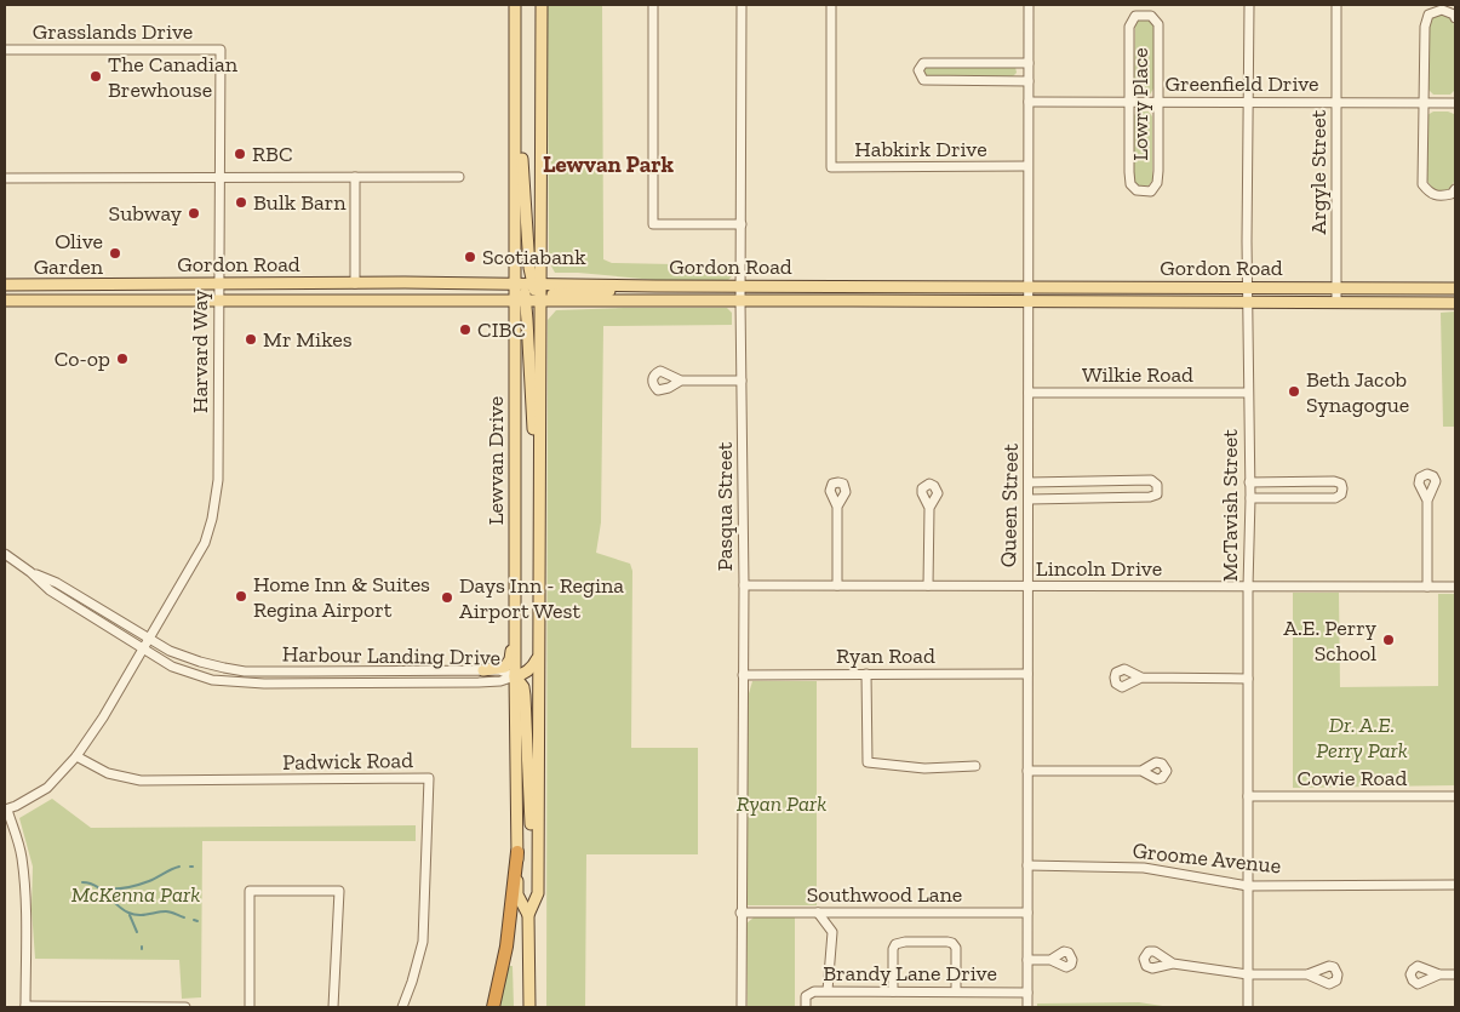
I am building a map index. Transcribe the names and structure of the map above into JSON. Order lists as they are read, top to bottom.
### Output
{
  "streets": {
    "main road": ["Gordon Road", "Lewvan Drive"],
    "street": [
      "Grasslands Drive",
      "Greenfield Drive",
      "Lowry Place",
      "Habkirk Drive",
      "Argyle Street",
      "Harvard Way",
      "Wilkie Road",
      "Queen Street",
      "McTavish Street",
      "Pasqua Street",
      "Lincoln Drive",
      "Harbour Landing Drive",
      "Ryan Road",
      "Padwick Road",
      "Cowie Road",
      "Groome Avenue",
      "Southwood Lane",
      "Brandy Lane Drive"
    ]
  },
  "crossings": [
    ["Grasslands Drive", "Harvard Way"],
    ["Greenfield Drive", "Lowry Place"],
    ["Greenfield Drive", "Argyle Street"],
    ["Greenfield Drive", "Queen Street"],
    ["Greenfield Drive", "McTavish Street"],
    ["Habkirk Drive", "Queen Street"],
    ["Argyle Street", "Gordon Road"],
    ["Gordon Road", "Harvard Way"],
    ["Gordon Road", "Lewvan Drive"],
    ["Gordon Road", "Queen Street"],
    ["Gordon Road", "McTavish Street"],
    ["Gordon Road", "Pasqua Street"],
    ["Harvard Way", "Harbour Landing Drive"],
    ["Harvard Way", "Padwick Road"],
    ["Wilkie Road", "Queen Street"],
    ["Wilkie Road", "McTavish Street"],
    ["Lewvan Drive", "Harbour Landing Drive"],
    ["Queen Street", "Lincoln Drive"],
    ["Queen Street", "Ryan Road"],
    ["Queen Street", "Groome Avenue"],
    ["Queen Street", "Southwood Lane"],
    ["Queen Street", "Brandy Lane Drive"],
    ["McTavish Street", "Lincoln Drive"],
    ["McTavish Street", "Cowie Road"],
    ["McTavish Street", "Groome Avenue"],
    ["Pasqua Street", "Lincoln Drive"],
    ["Pasqua Street", "Ryan Road"],
    ["Pasqua Street", "Southwood Lane"]
  ],
  "districts": ["Lewvan Park"],
  "parks": ["Dr. A.E. Perry Park", "Ryan Park", "McKenna Park"],
  "places": [
    "The Canadian Brewhouse",
    "RBC",
    "Bulk Barn",
    "Subway",
    "Olive Garden",
    "Scotiabank",
    "CIBC",
    "Mr Mikes",
    "Co-op",
    "Beth Jacob Synagogue",
    "Home Inn & Suites Regina Airport",
    "Days Inn - Regina Airport West",
    "A.E. Perry School"
  ]
}
